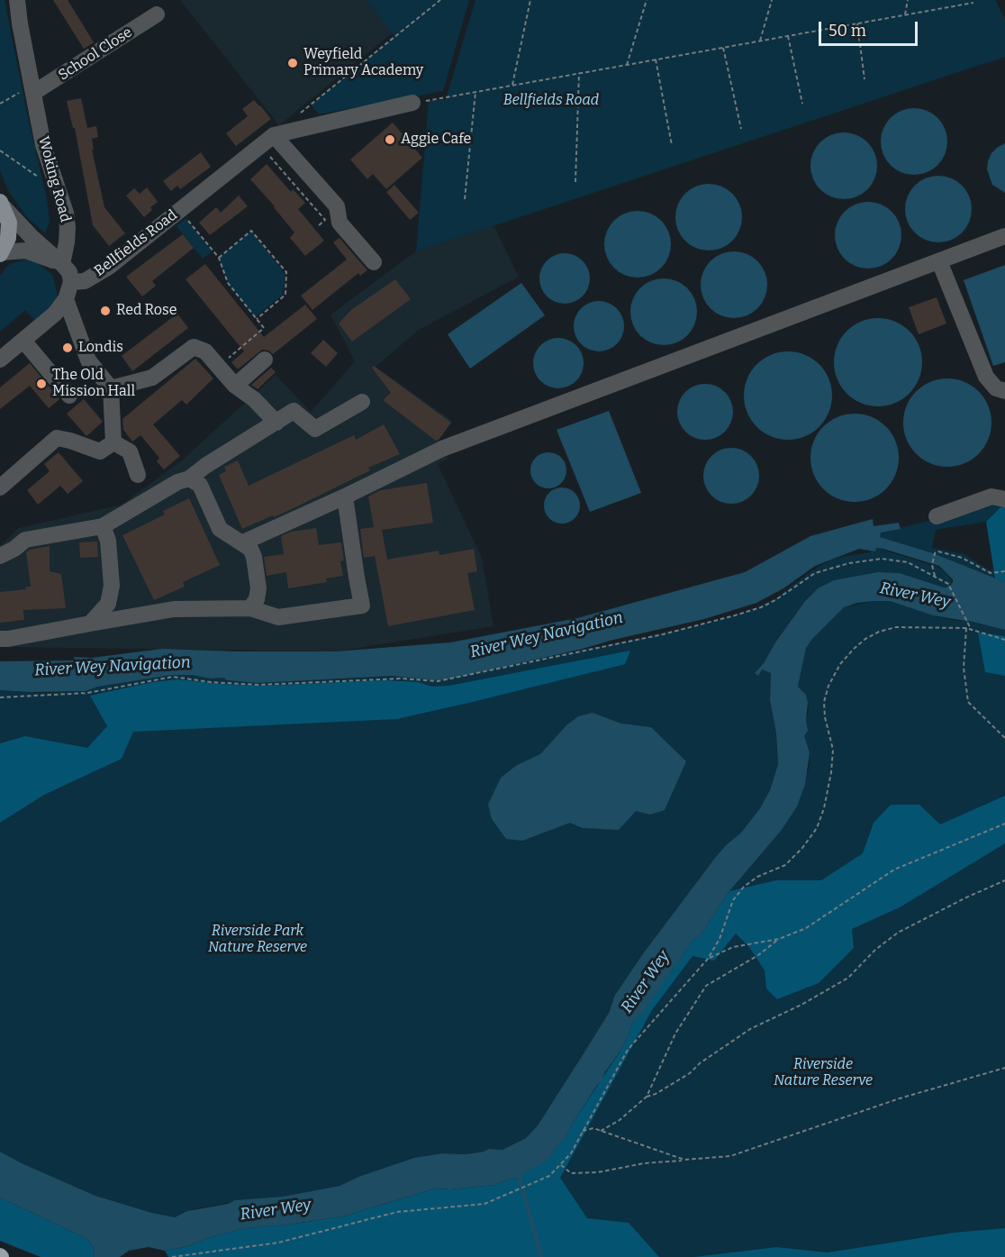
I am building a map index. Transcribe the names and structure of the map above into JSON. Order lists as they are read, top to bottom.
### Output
{
  "streets": {
    "street": ["School Close", "Woking Road", "Bellfields Road"]
  },
  "crossings": [
    ["School Close", "Woking Road"]
  ],
  "water": ["River Wey", "River Wey Navigation"],
  "parks": ["Bellfields Road", "Riverside Park Nature Reserve", "Riverside Nature Reserve"],
  "places": [
    "Weyfield Primary Academy",
    "Aggie Cafe",
    "Red Rose",
    "Londis",
    "The Old Mission Hall"
  ],
  "scale_bar": "50 m"
}
